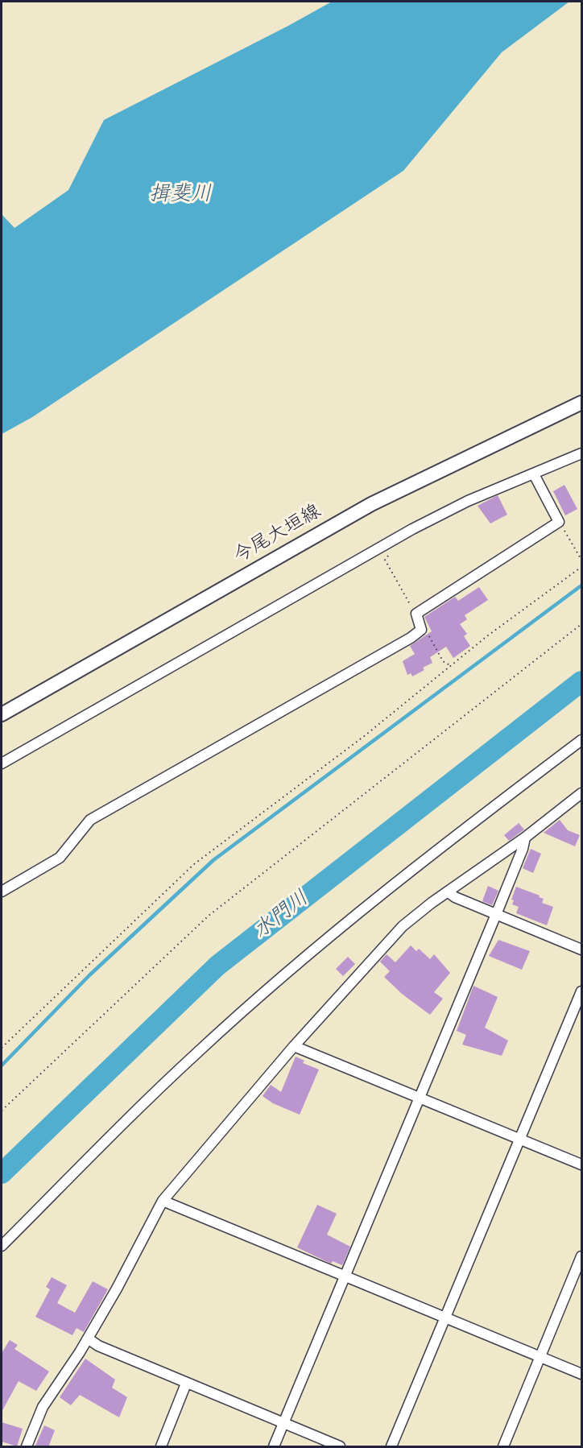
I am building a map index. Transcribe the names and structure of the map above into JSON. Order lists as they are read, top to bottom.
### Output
{
  "streets": {
    "main road": ["今尾大垣線"]
  },
  "water": ["揖斐川", "水門川"]
}
